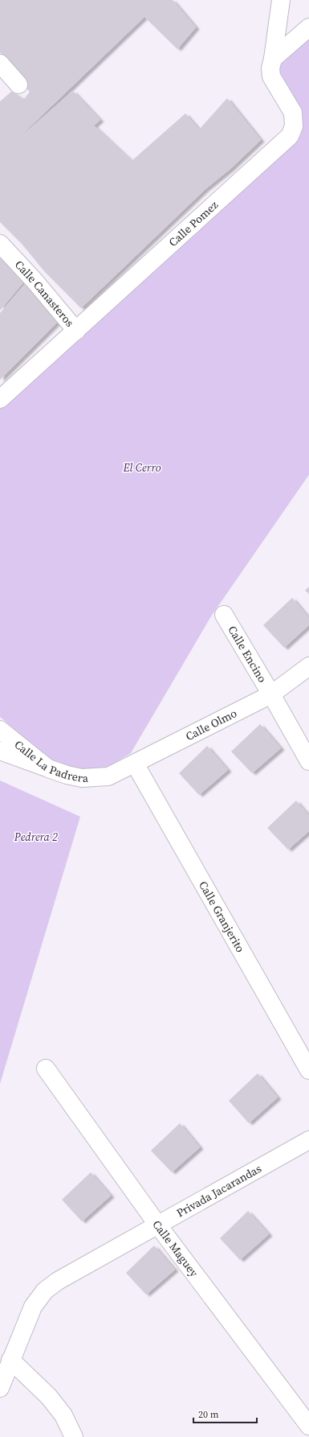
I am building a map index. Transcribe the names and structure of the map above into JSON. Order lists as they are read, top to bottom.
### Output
{
  "streets": {
    "street": [
      "Calle Pomez",
      "Calle Canasteros",
      "Calle Encino",
      "Calle Olmo",
      "Calle La Padrera",
      "Calle Granjerito",
      "Privada Jacarandas",
      "Calle Maguey"
    ]
  },
  "crossings": [
    ["Calle Pomez", "Calle Canasteros"],
    ["Calle Encino", "Calle Olmo"],
    ["Calle Olmo", "Calle La Padrera"],
    ["Calle Olmo", "Calle Granjerito"],
    ["Privada Jacarandas", "Calle Maguey"]
  ],
  "parks": ["El Cerro", "Pedrera 2"],
  "scale_bar": "20 m"
}
